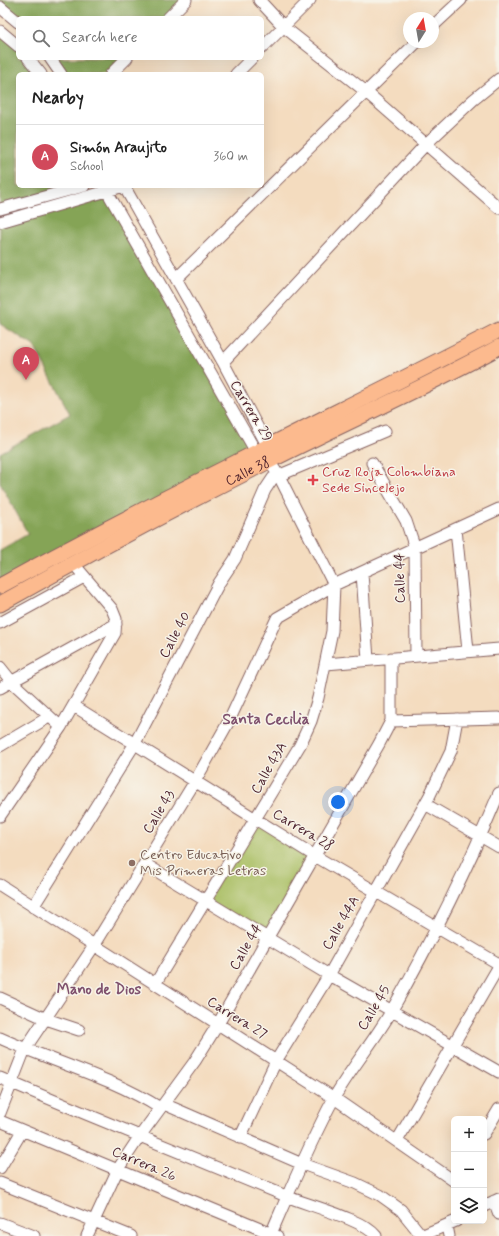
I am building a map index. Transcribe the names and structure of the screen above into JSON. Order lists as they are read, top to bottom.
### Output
{
  "streets": {
    "highway": ["Calle 38"],
    "street": [
      "Carrera 29",
      "Calle 44",
      "Calle 40",
      "Calle 43A",
      "Calle 43",
      "Carrera 28",
      "Calle 44A",
      "Calle 45",
      "Carrera 27",
      "Carrera 26"
    ]
  },
  "crossings": [
    ["Carrera 29", "Calle 38"],
    ["Carrera 29", "Calle 43A"],
    ["Calle 38", "Calle 43A"],
    ["Calle 44", "Calle 43"],
    ["Calle 44", "Carrera 28"],
    ["Calle 44", "Carrera 27"],
    ["Calle 44", "Carrera 26"],
    ["Calle 40", "Calle 43A"],
    ["Calle 40", "Carrera 28"],
    ["Calle 40", "Carrera 27"],
    ["Calle 43A", "Calle 43"],
    ["Calle 43A", "Carrera 28"],
    ["Calle 43A", "Carrera 27"],
    ["Calle 43", "Carrera 28"],
    ["Calle 43", "Carrera 27"],
    ["Carrera 28", "Calle 44A"],
    ["Carrera 28", "Calle 45"],
    ["Calle 44A", "Carrera 27"],
    ["Calle 45", "Carrera 27"],
    ["Calle 45", "Carrera 26"]
  ],
  "districts": ["Santa Cecilia", "Mano de Dios"],
  "places": {
    "health": ["Cruz Roja Colombiana Sede Sincelejo"],
    "other": ["Centro Educativo Mis Primeras Letras"]
  },
  "north": "top",
  "page": {
    "search": "Search here",
    "heading": "Nearby",
    "list": [
      {
        "mark": "A",
        "name": "Simón Araujito",
        "note": "School",
        "value": "360 m"
      }
    ],
    "pins": "A",
    "map_buttons": ["+", "−"]
  }
}
